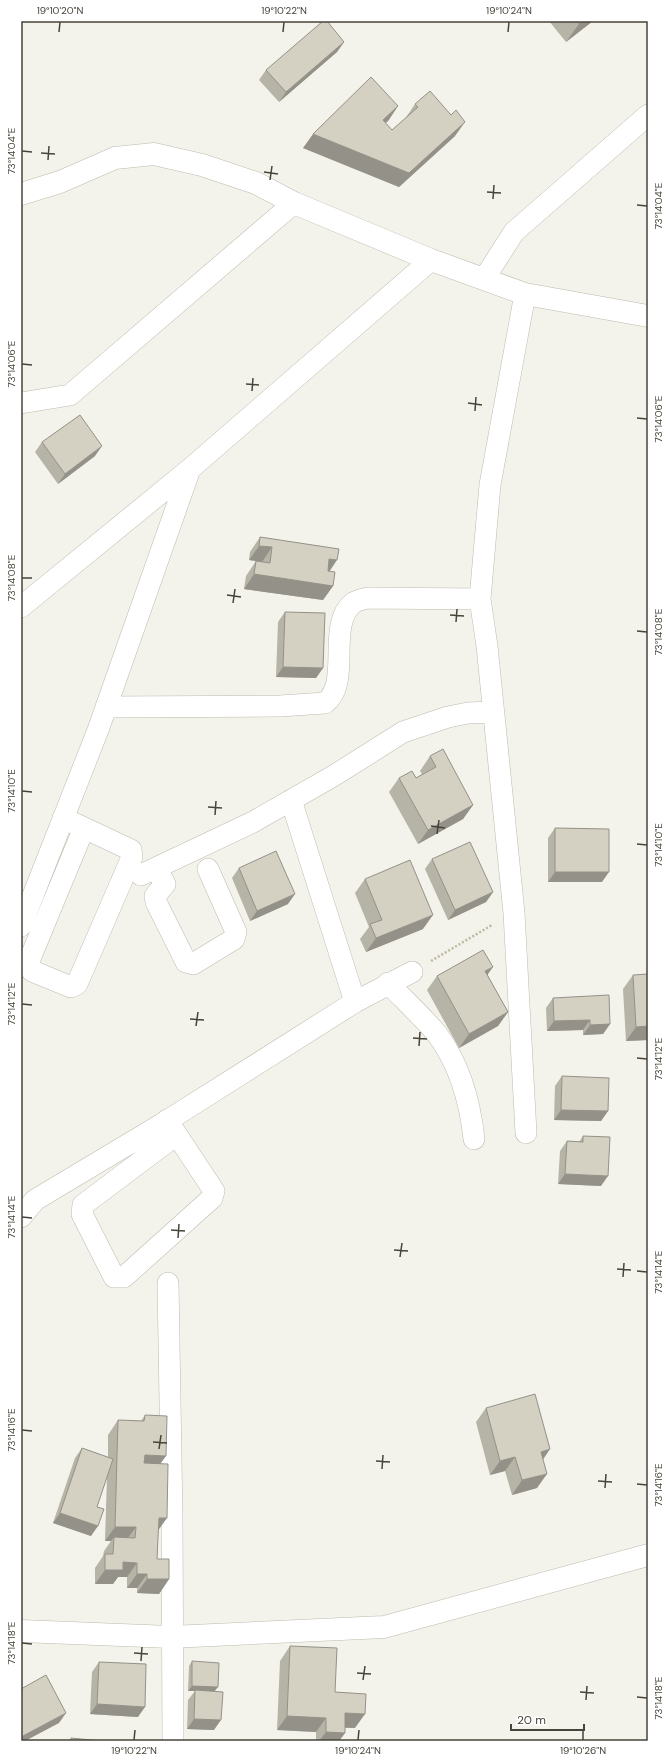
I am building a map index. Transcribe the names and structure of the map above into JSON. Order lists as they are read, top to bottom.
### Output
{
  "scale_bar": "20 m",
  "coordinates": [
    "19°10'20\"N",
    "19°10'22\"N",
    "19°10'24\"N",
    "73°14'04\"E",
    "73°14'06\"E",
    "73°14'08\"E",
    "73°14'10\"E",
    "73°14'12\"E",
    "73°14'14\"E",
    "73°14'16\"E",
    "73°14'18\"E",
    "19°10'26\"N"
  ]
}
